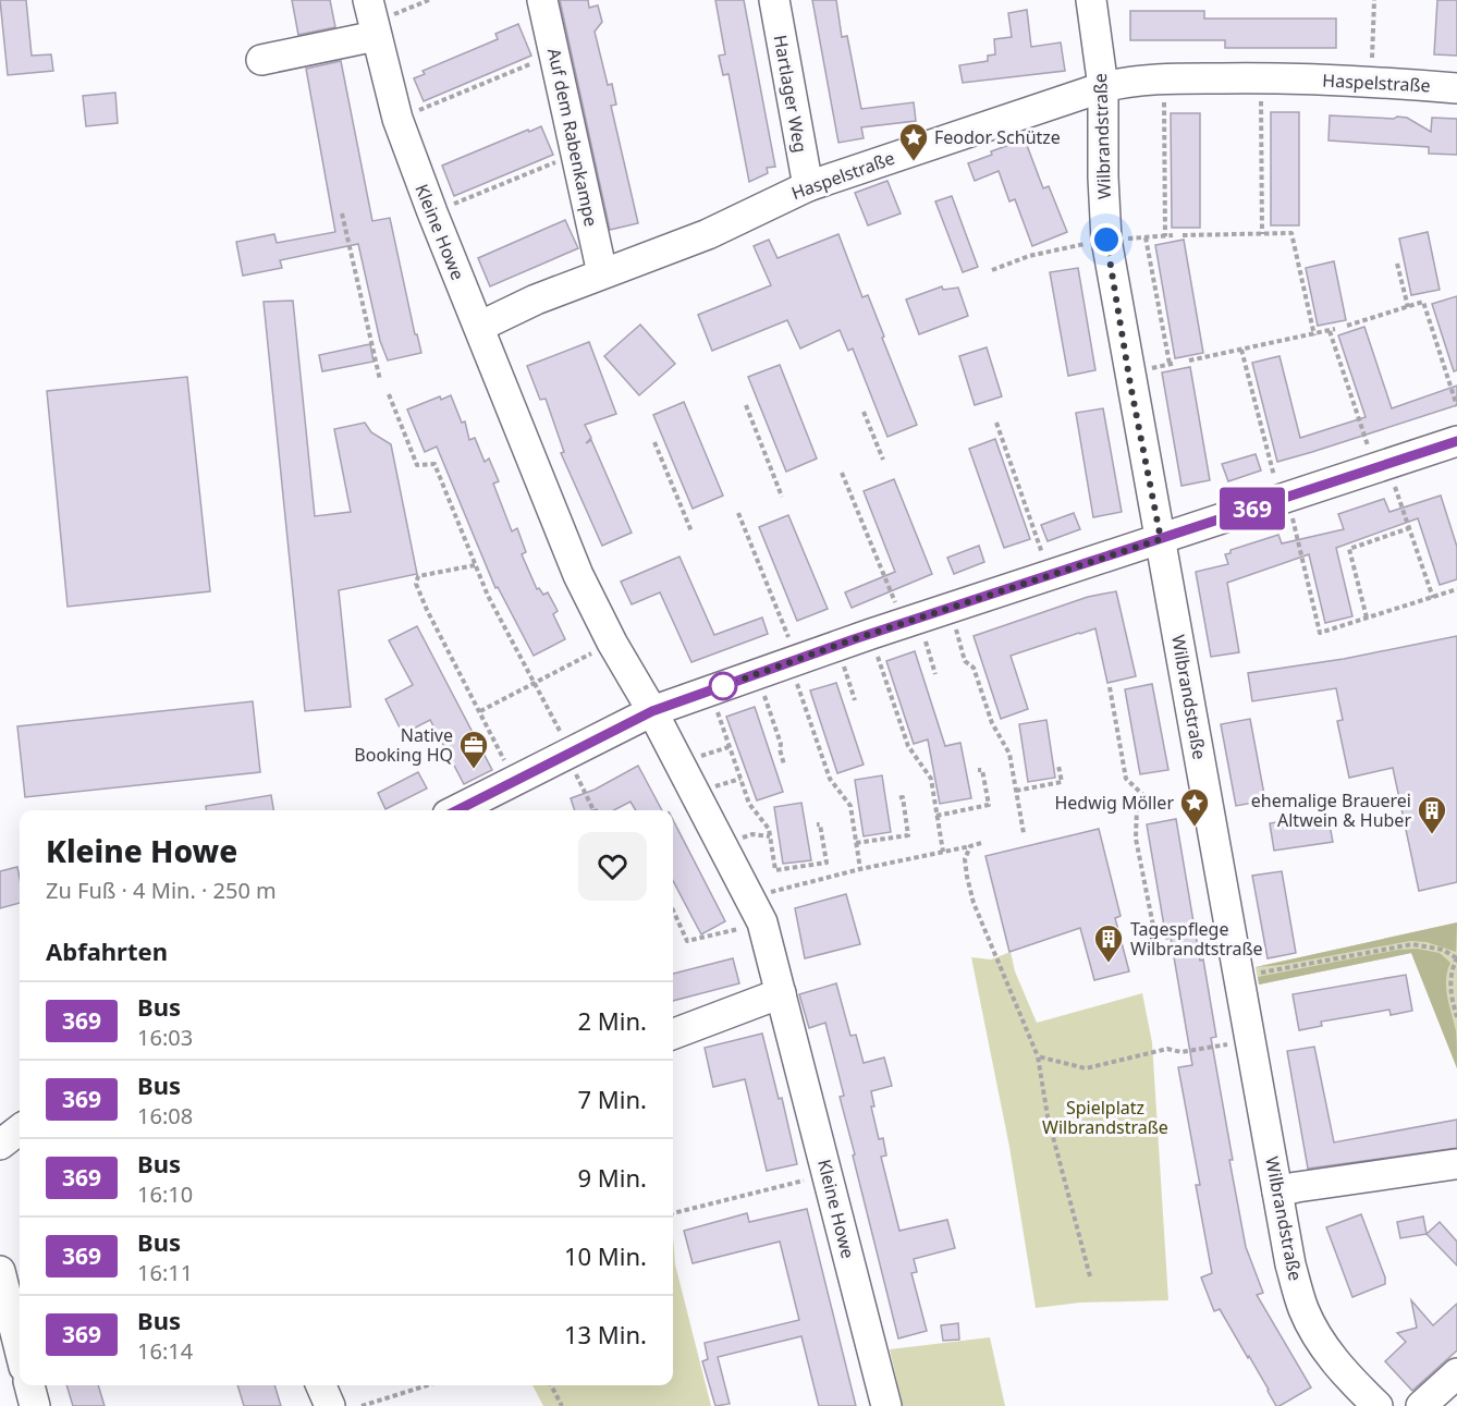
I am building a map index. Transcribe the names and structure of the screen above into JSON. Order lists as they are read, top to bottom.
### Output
{
  "streets": {
    "street": [
      "Haspelstraße",
      "Hartlager Weg",
      "Wilbrandstraße",
      "Auf dem Rabenkampe",
      "Kleine Howe"
    ]
  },
  "crossings": [
    ["Haspelstraße", "Hartlager Weg"],
    ["Haspelstraße", "Wilbrandstraße"],
    ["Haspelstraße", "Auf dem Rabenkampe"],
    ["Haspelstraße", "Kleine Howe"]
  ],
  "parks": ["Spielplatz Wilbrandstraße"],
  "places": {
    "place": ["Feodor Schütze", "Hedwig Möller"],
    "office": ["Native Booking HQ"],
    "building": ["ehemalige Brauerei Altwein & Huber", "Tagespflege Wilbrandtstraße"]
  },
  "lines": ["bus line 369"],
  "page": {
    "on_map": "369",
    "heading": [
      ["Kleine Howe", "Zu Fuß · 4 Min. · 250 m"],
      "Abfahrten"
    ],
    "list": [
      {
        "mark": "369",
        "name": "Bus",
        "note": "16:03",
        "value": "2 Min."
      },
      {
        "mark": "369",
        "name": "Bus",
        "note": "16:08",
        "value": "7 Min."
      },
      {
        "mark": "369",
        "name": "Bus",
        "note": "16:10",
        "value": "9 Min."
      },
      {
        "mark": "369",
        "name": "Bus",
        "note": "16:11",
        "value": "10 Min."
      },
      {
        "mark": "369",
        "name": "Bus",
        "note": "16:14",
        "value": "13 Min."
      }
    ]
  }
}
